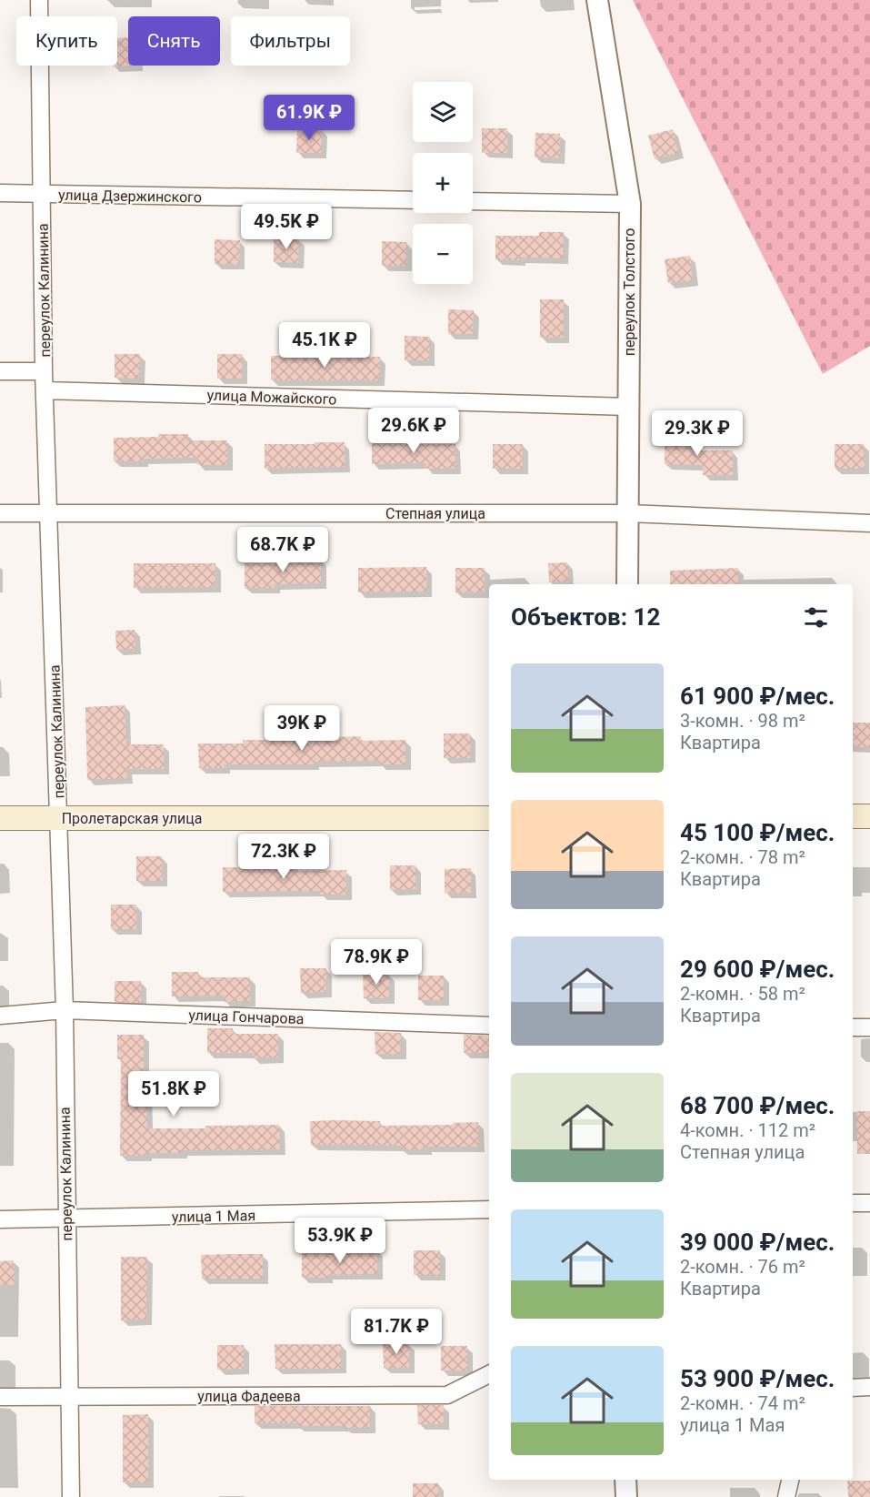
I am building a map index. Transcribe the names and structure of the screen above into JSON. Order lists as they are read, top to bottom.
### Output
{
  "streets": {
    "main road": ["Пролетарская улица"],
    "street": [
      "улица Дзержинского",
      "переулок Калинина",
      "переулок Толстого",
      "улица Можайского",
      "Степная улица",
      "улица Гончарова",
      "улица 1 Мая",
      "улица Фадеева"
    ]
  },
  "crossings": [
    ["улица Дзержинского", "переулок Калинина"],
    ["переулок Калинина", "улица Можайского"],
    ["переулок Калинина", "Степная улица"],
    ["переулок Калинина", "Пролетарская улица"],
    ["переулок Калинина", "улица Гончарова"],
    ["переулок Калинина", "улица 1 Мая"],
    ["переулок Калинина", "улица Фадеева"],
    ["переулок Толстого", "улица Можайского"],
    ["переулок Толстого", "Степная улица"]
  ],
  "page": {
    "chip": ["Купить", "Снять", "Фильтры"],
    "map_buttons": ["+", "−"],
    "price": [
      "61.9K ₽",
      "49.5K ₽",
      "45.1K ₽",
      "29.6K ₽",
      "29.3K ₽",
      "68.7K ₽",
      "39K ₽",
      "72.3K ₽",
      "78.9K ₽",
      "51.8K ₽",
      "53.9K ₽",
      "81.7K ₽"
    ],
    "heading": "Объектов: 12",
    "list": [
      {
        "name": "61 900 ₽/мес.",
        "note": "3-комн. · 98 m² · Квартира"
      },
      {
        "name": "45 100 ₽/мес.",
        "note": "2-комн. · 78 m² · Квартира"
      },
      {
        "name": "29 600 ₽/мес.",
        "note": "2-комн. · 58 m² · Квартира"
      },
      {
        "name": "68 700 ₽/мес.",
        "note": "4-комн. · 112 m² · Степная улица"
      },
      {
        "name": "39 000 ₽/мес.",
        "note": "2-комн. · 76 m² · Квартира"
      },
      {
        "name": "53 900 ₽/мес.",
        "note": "2-комн. · 74 m² · улица 1 Мая"
      }
    ]
  }
}
